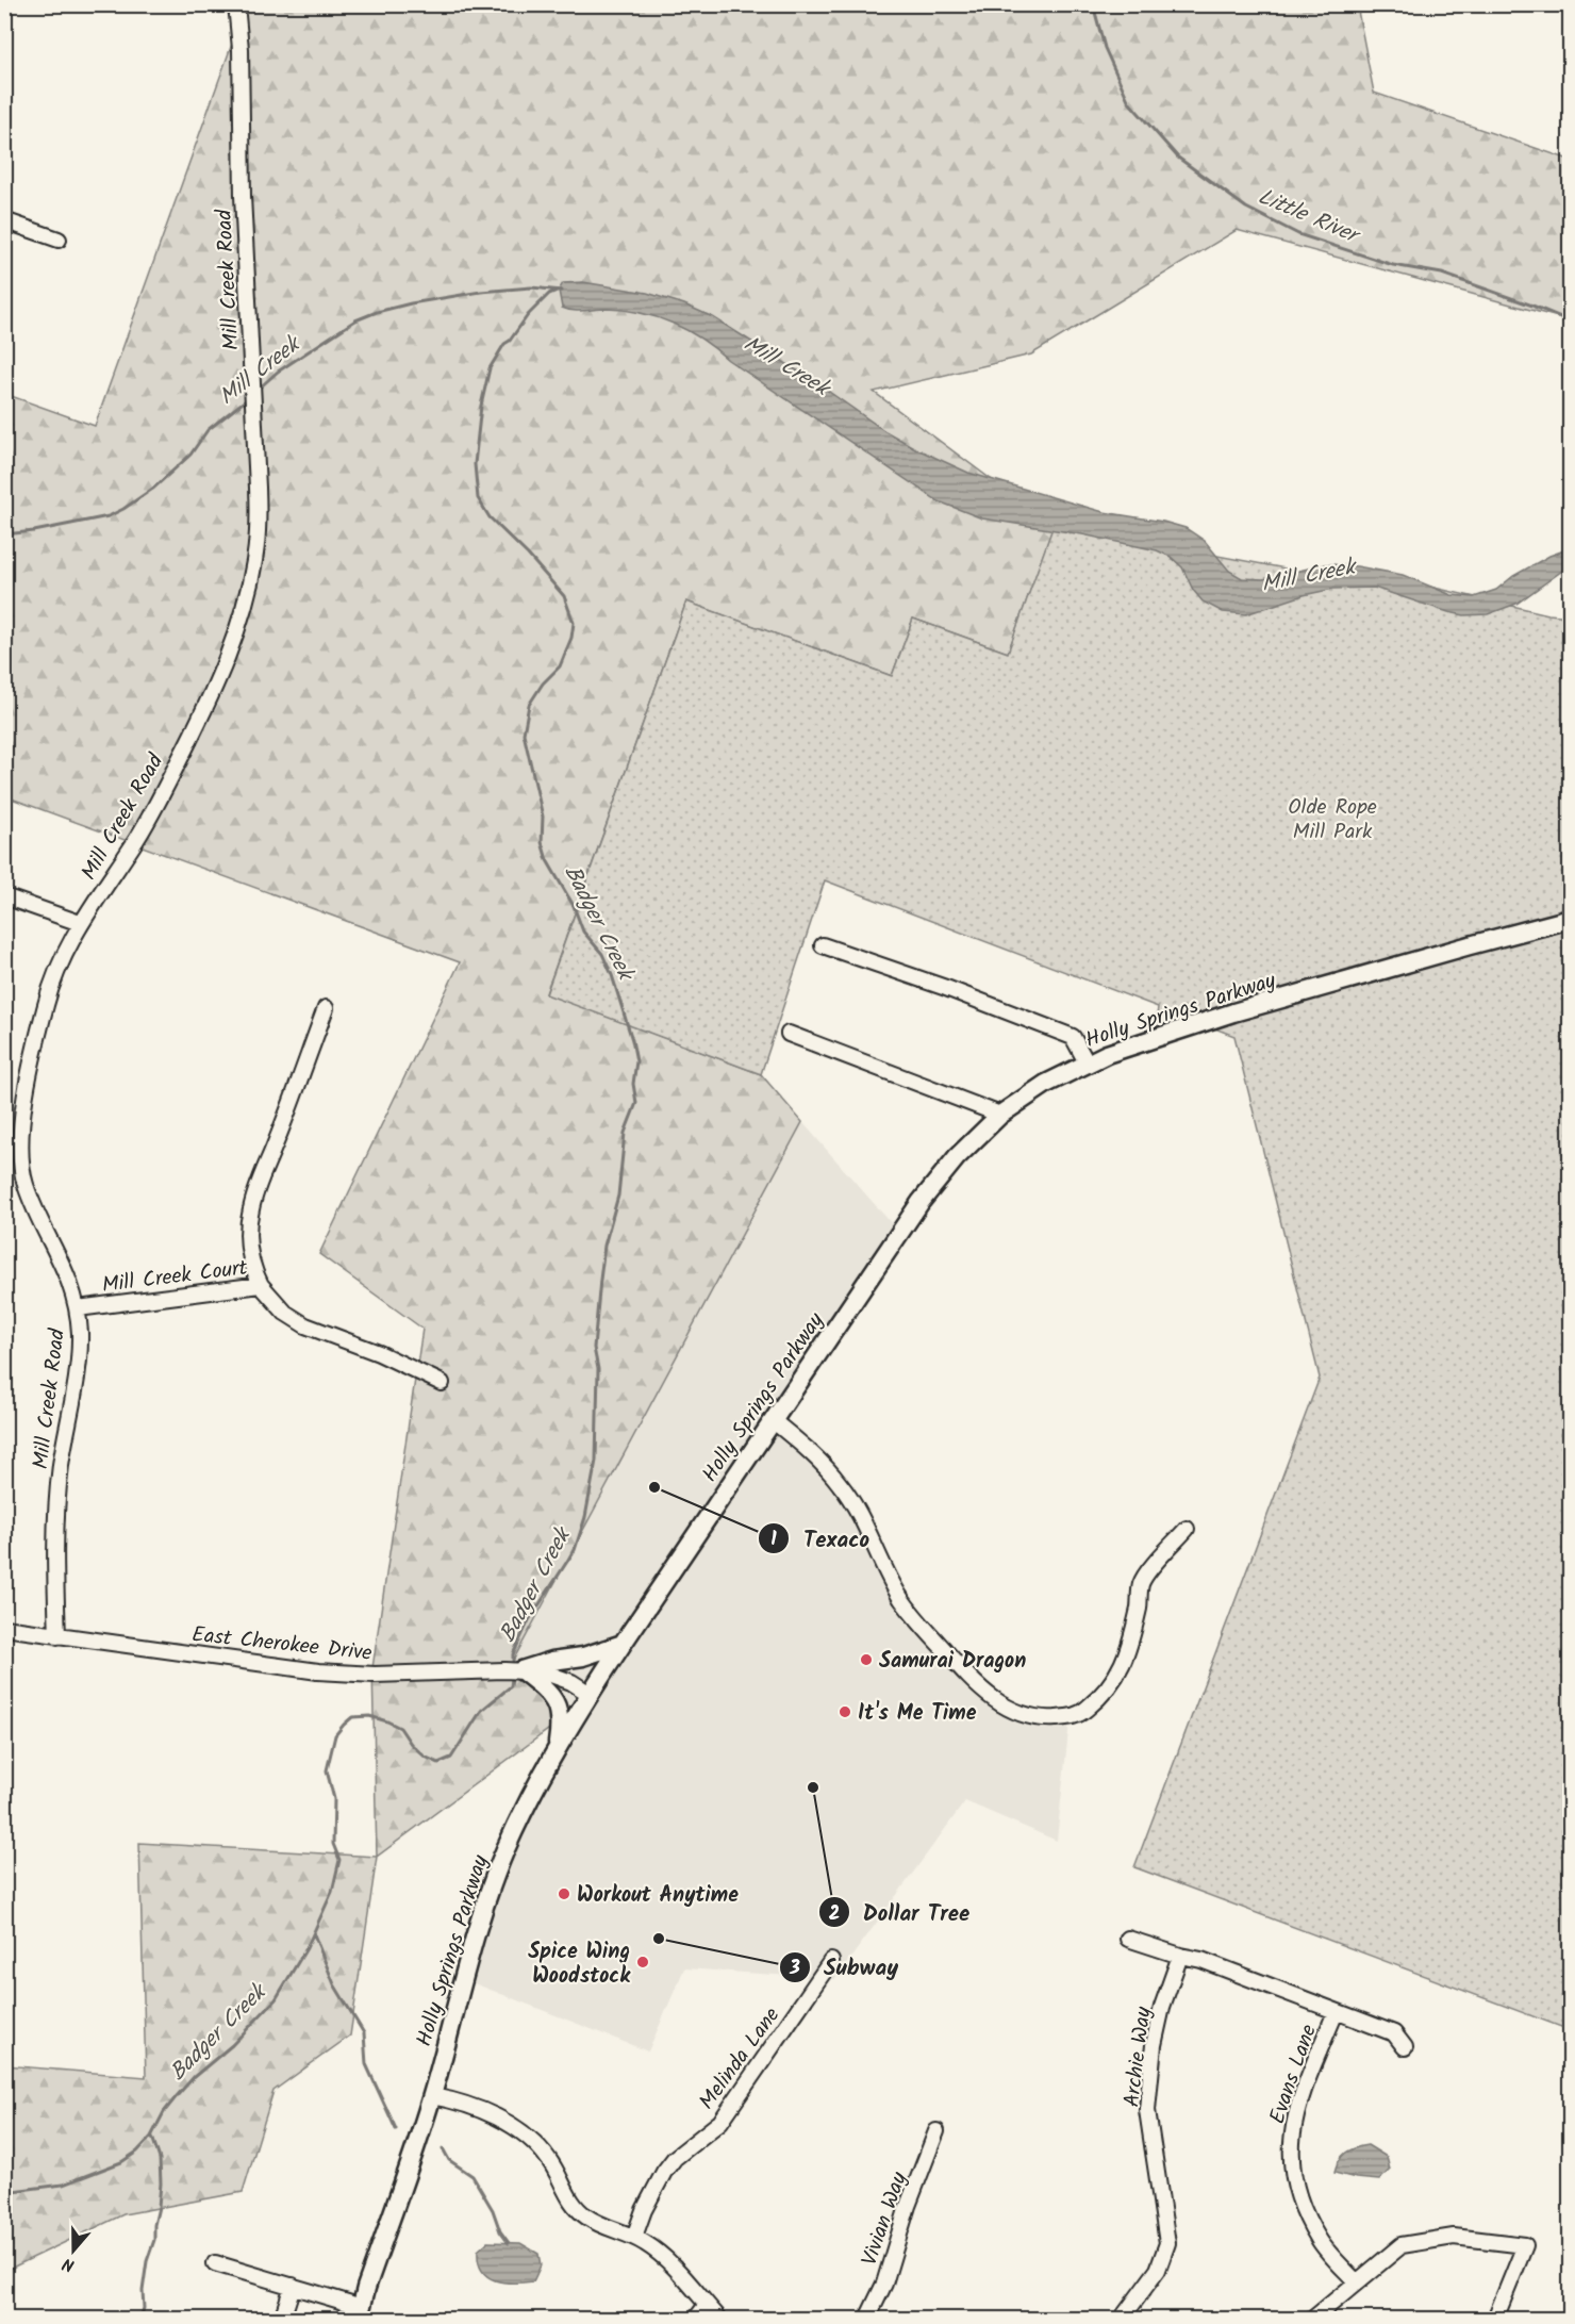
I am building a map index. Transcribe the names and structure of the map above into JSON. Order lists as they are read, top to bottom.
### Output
{
  "streets": {
    "main road": ["Holly Springs Parkway"],
    "street": [
      "Mill Creek Road",
      "Mill Creek Court",
      "East Cherokee Drive",
      "Archie Way",
      "Melinda Lane",
      "Evans Lane",
      "Vivian Way"
    ]
  },
  "crossings": [
    ["Mill Creek Road", "Mill Creek Court"],
    ["Mill Creek Road", "East Cherokee Drive"],
    ["Holly Springs Parkway", "East Cherokee Drive"]
  ],
  "water": ["Little River", "Mill Creek", "Badger Creek"],
  "parks": ["Olde Rope Mill Park"],
  "places": [
    "Texaco",
    "Samurai Dragon",
    "It's Me Time",
    "Dollar Tree",
    "Workout Anytime",
    "Subway",
    "Spice Wing Woodstock"
  ],
  "north": "bottom"
}
